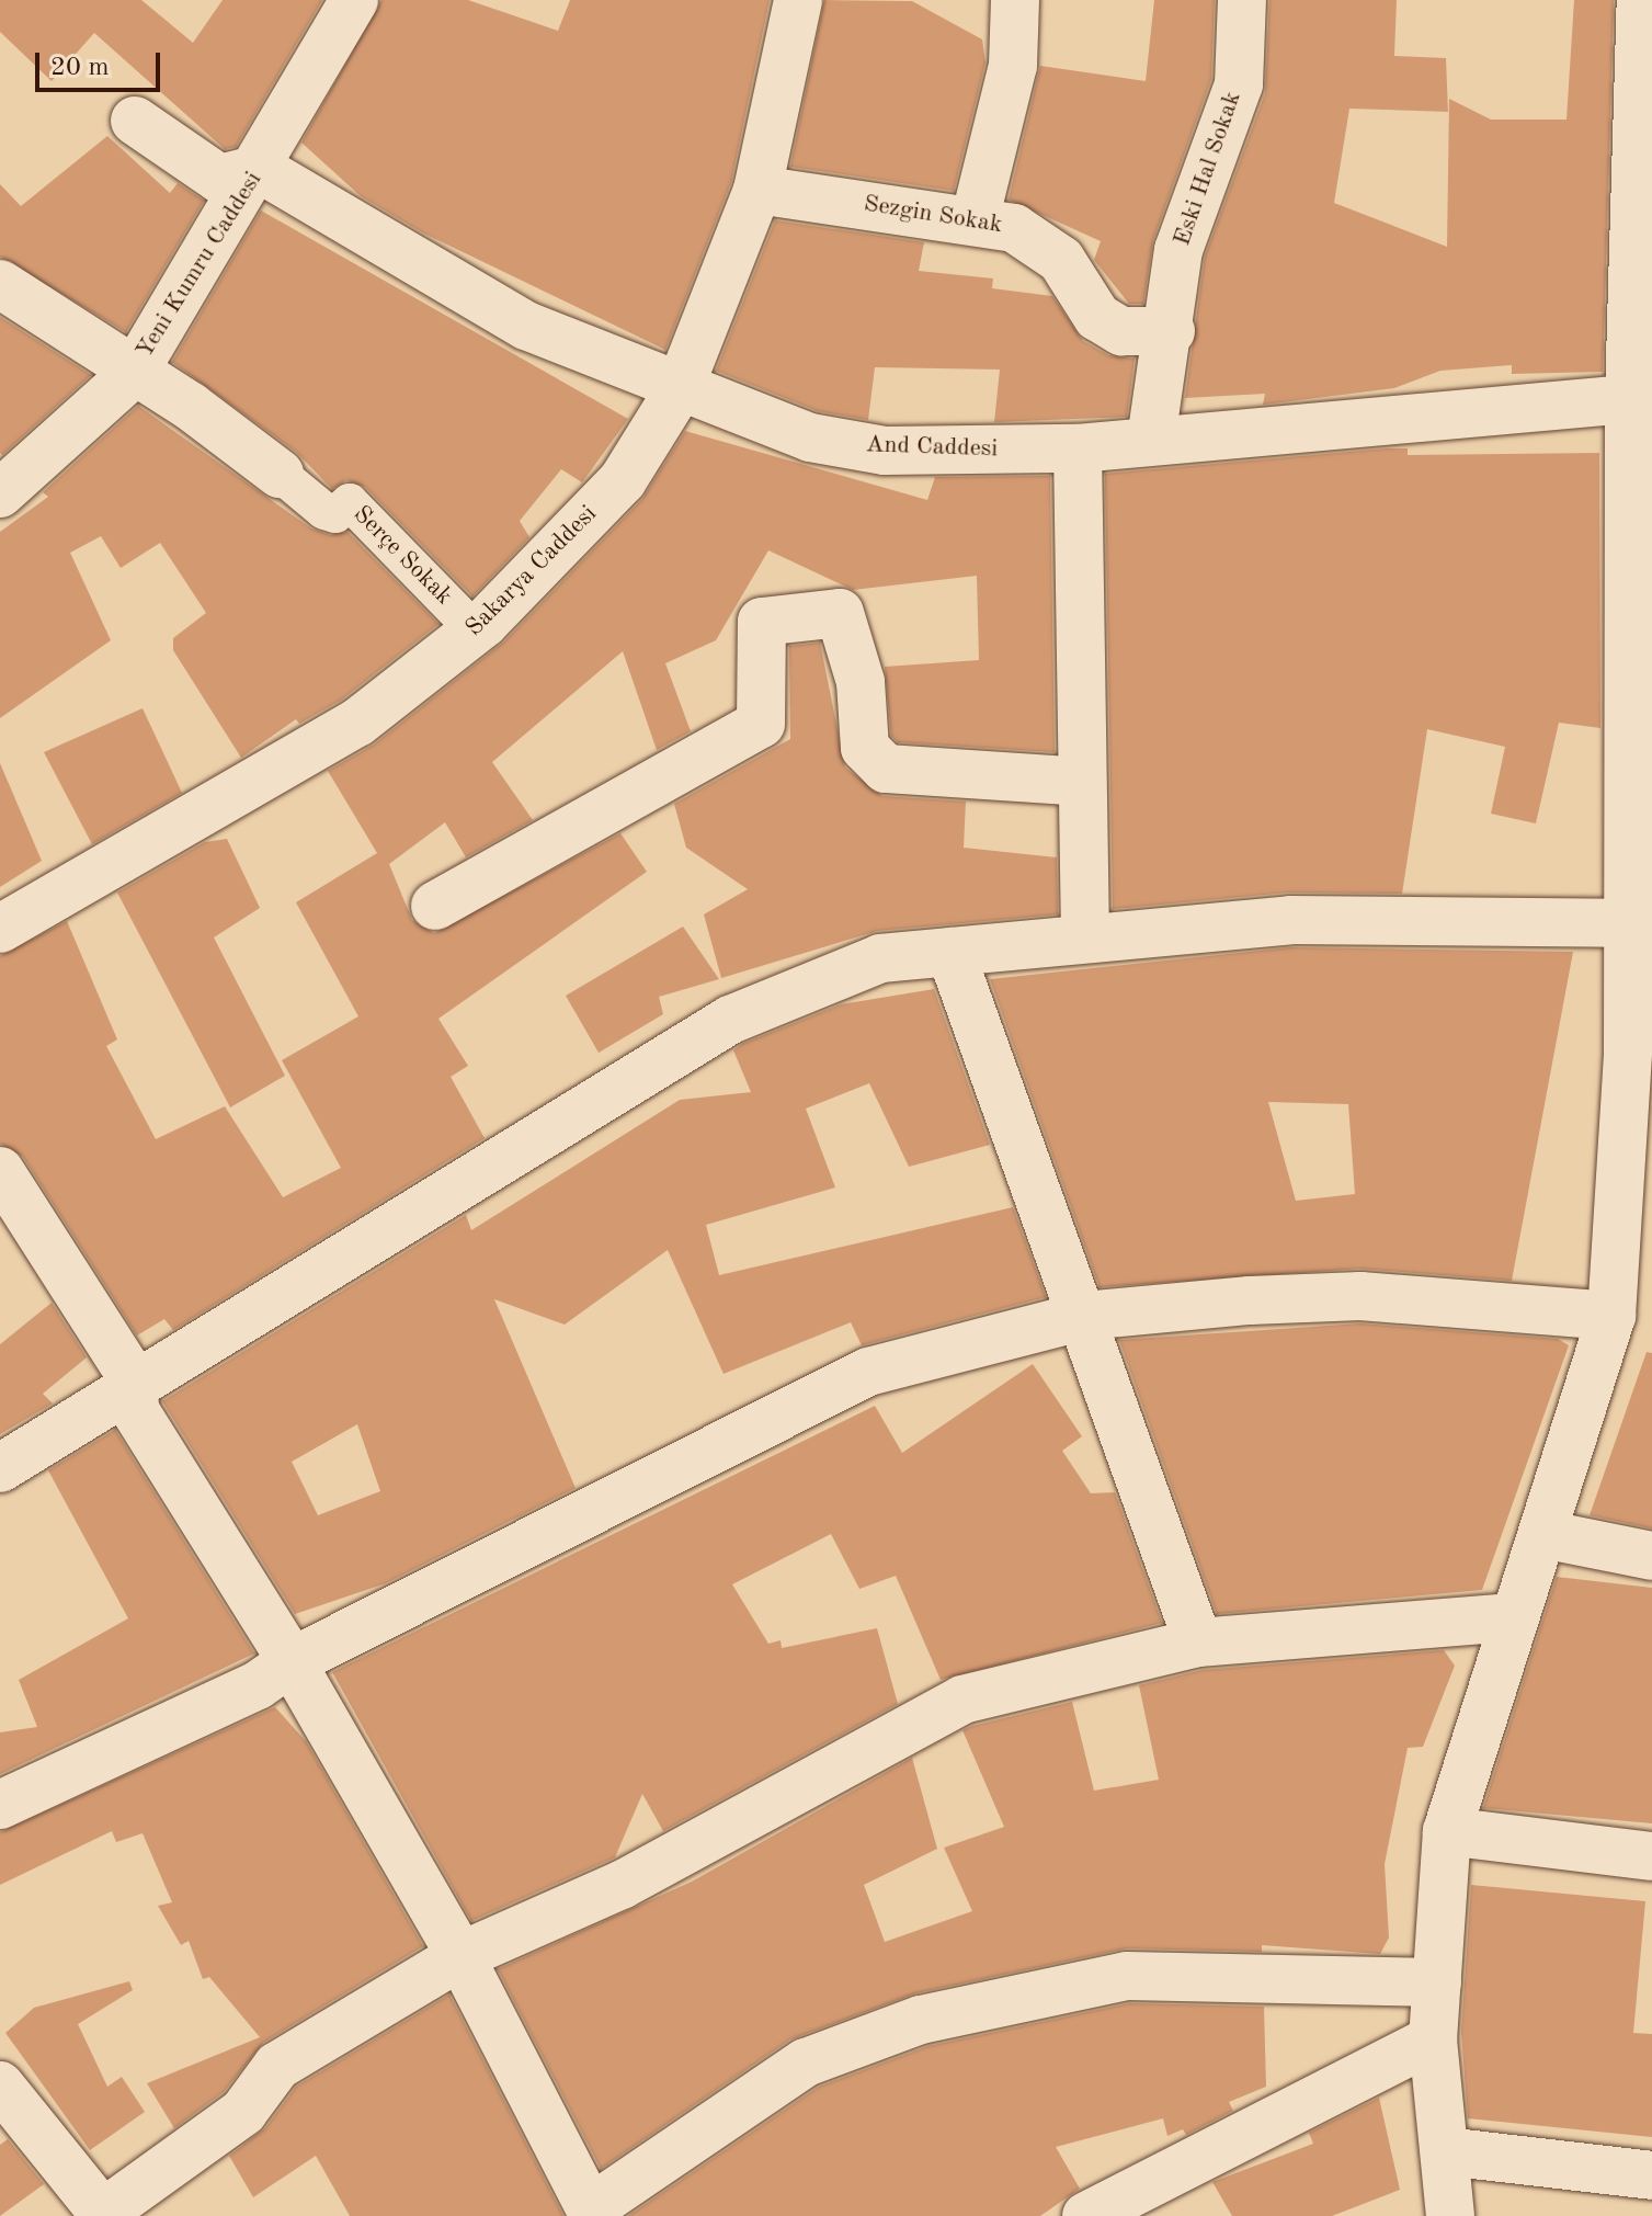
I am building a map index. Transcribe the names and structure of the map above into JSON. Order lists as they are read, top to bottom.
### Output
{
  "streets": {
    "street": [
      "Eski Hal Sokak",
      "Sezgin Sokak",
      "Yeni Kumru Caddesi",
      "And Caddesi",
      "Serçe Sokak",
      "Sakarya Caddesi"
    ]
  },
  "crossings": [
    ["Eski Hal Sokak", "Sezgin Sokak"],
    ["Eski Hal Sokak", "And Caddesi"],
    ["Sezgin Sokak", "Sakarya Caddesi"],
    ["Yeni Kumru Caddesi", "And Caddesi"],
    ["And Caddesi", "Sakarya Caddesi"],
    ["Serçe Sokak", "Sakarya Caddesi"]
  ],
  "scale_bar": "20 m"
}
